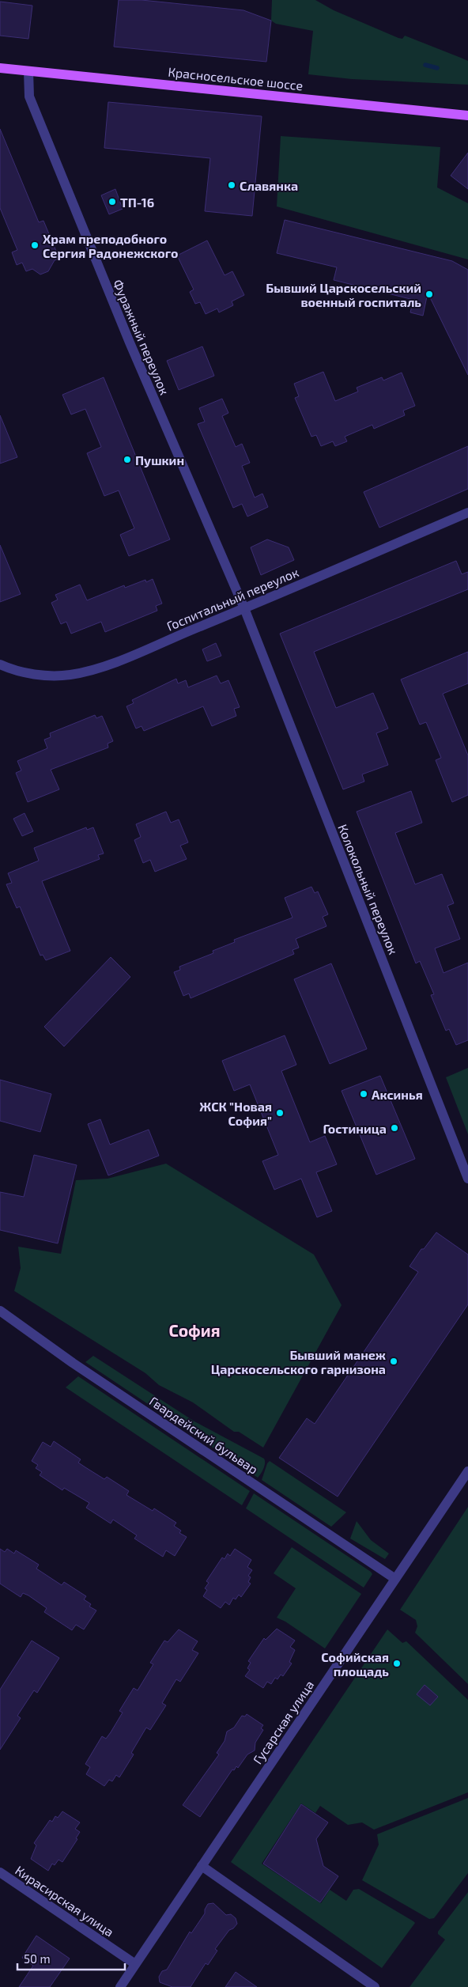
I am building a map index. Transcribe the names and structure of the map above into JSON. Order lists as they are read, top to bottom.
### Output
{
  "streets": {
    "main road": ["Красносельское шоссе"],
    "street": [
      "Фуражный переулок",
      "Госпитальный переулок",
      "Колокольный переулок",
      "Гвардейский бульвар",
      "Гусарская улица",
      "Кирасирская улица"
    ]
  },
  "crossings": [
    ["Красносельское шоссе", "Фуражный переулок"],
    ["Фуражный переулок", "Госпитальный переулок"],
    ["Фуражный переулок", "Колокольный переулок"],
    ["Госпитальный переулок", "Колокольный переулок"],
    ["Гвардейский бульвар", "Гусарская улица"],
    ["Гусарская улица", "Кирасирская улица"]
  ],
  "districts": ["София"],
  "places": [
    "Славянка",
    "ТП-16",
    "Храм преподобного Сергия Радонежского",
    "Бывший Царскосельский военный госпиталь",
    "Пушкин",
    "Аксинья",
    "ЖСК \"Новая София\"",
    "Гостиница",
    "Бывший манеж Царскосельского гарнизона",
    "Софийская площадь"
  ],
  "scale_bar": "50 m"
}
